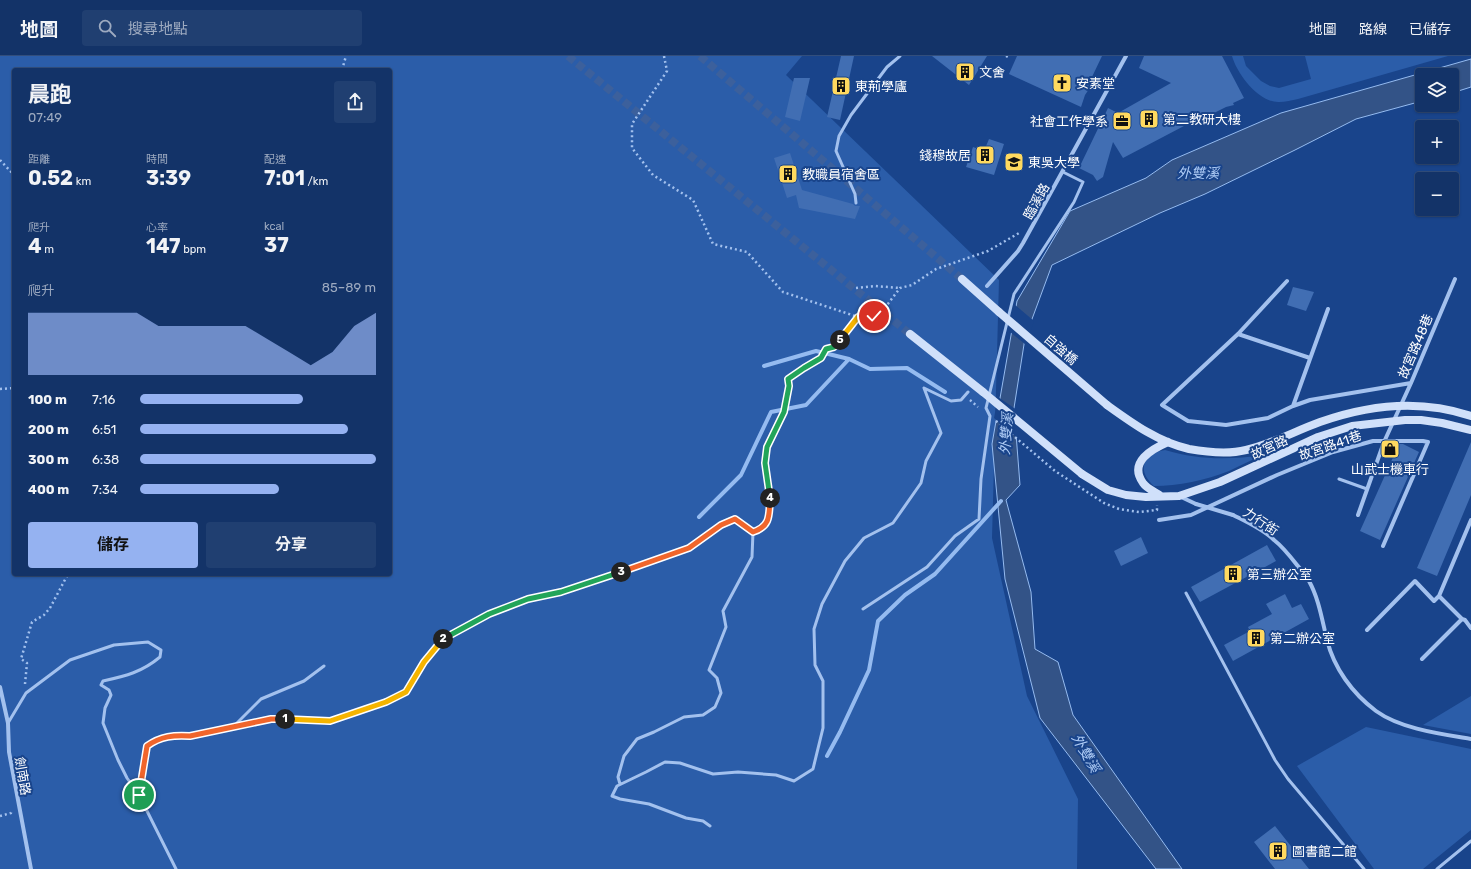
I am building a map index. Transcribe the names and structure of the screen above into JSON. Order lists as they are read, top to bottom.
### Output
{
  "streets": {
    "main road": ["自強橋", "故宮路"],
    "street": [
      "臨溪路",
      "故宮路48巷",
      "故宮路41巷",
      "力行街",
      "劍南路"
    ]
  },
  "crossings": [
    ["故宮路48巷", "故宮路41巷"],
    ["故宮路48巷", "故宮路"],
    ["自強橋", "故宮路"],
    ["故宮路", "力行街"]
  ],
  "water": ["外雙溪"],
  "places": {
    "building": [
      "文舍",
      "東荊學廬",
      "第二教研大樓",
      "錢穆故居",
      "教職員宿舍區",
      "第三辦公室",
      "第二辦公室",
      "圖書館二館"
    ],
    "church": ["安素堂"],
    "office": ["社會工作學系"],
    "school or university": ["東吳大學"],
    "shop": ["山武士機車行"]
  },
  "page": {
    "header": "地圖",
    "search": "搜尋地點",
    "nav": ["地圖", "路線", "已儲存"],
    "map_buttons": ["+", "−"],
    "heading": ["晨跑", "07:49"],
    "stats": [
      ["距離", "0.52 km"],
      ["時間", "3:39"],
      ["配速", "7:01 /km"],
      ["爬升", "4 m"],
      ["心率", "147 bpm"],
      ["kcal", "37"]
    ],
    "chart": ["爬升", "85–89 m"],
    "pins": [
      "5",
      "4",
      "3",
      "2",
      "1"
    ],
    "list": [
      {
        "name": "100 m",
        "note": "7:16"
      },
      {
        "name": "200 m",
        "note": "6:51"
      },
      {
        "name": "300 m",
        "note": "6:38"
      },
      {
        "name": "400 m",
        "note": "7:34"
      }
    ],
    "buttons": ["儲存", "分享"]
  }
}
